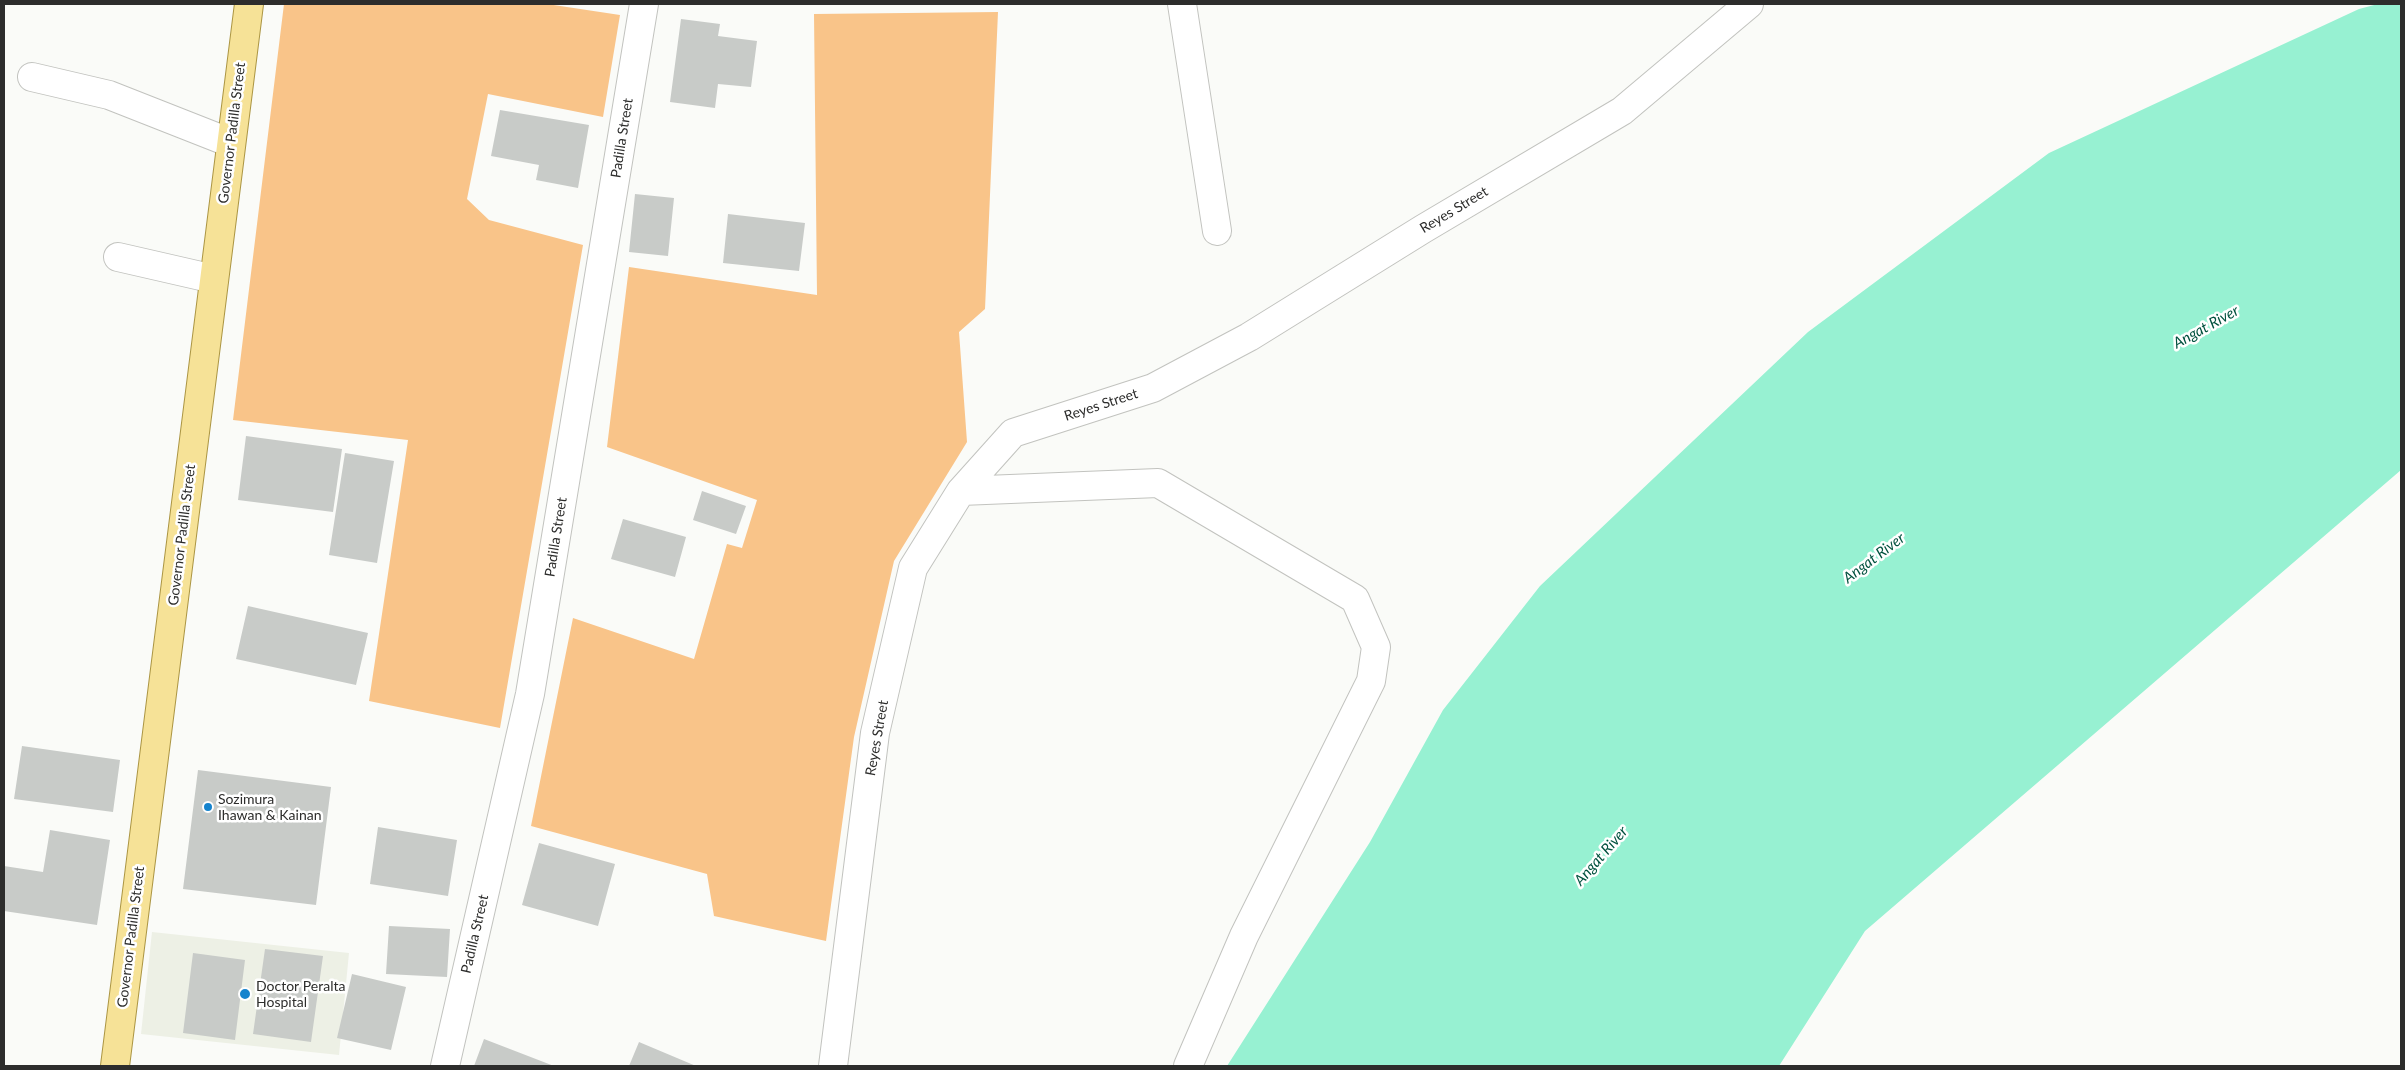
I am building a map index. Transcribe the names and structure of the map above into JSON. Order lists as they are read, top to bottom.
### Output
{
  "streets": {
    "main road": ["Governor Padilla Street"],
    "street": ["Padilla Street", "Reyes Street"]
  },
  "water": ["Angat River"],
  "places": ["Sozimura Ihawan & Kainan", "Doctor Peralta Hospital"]
}
